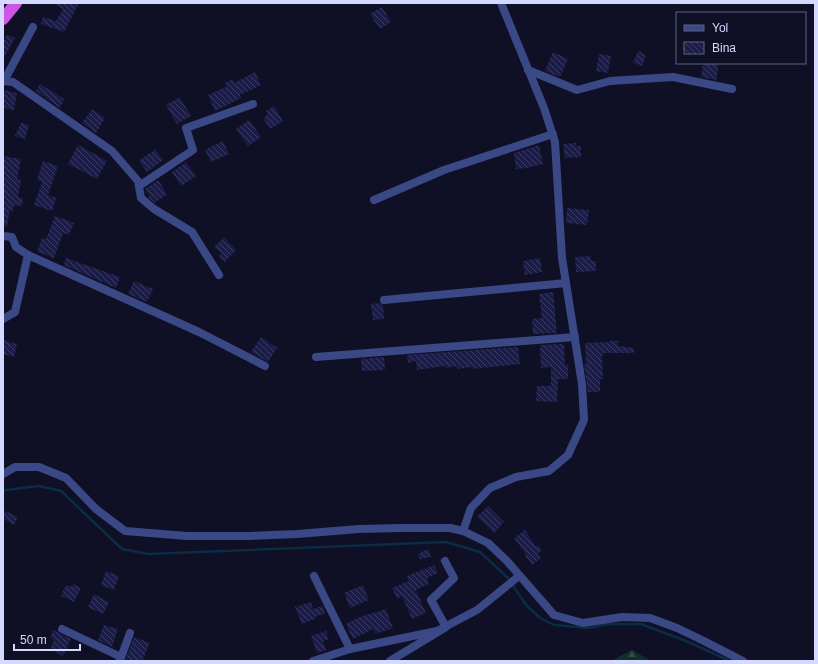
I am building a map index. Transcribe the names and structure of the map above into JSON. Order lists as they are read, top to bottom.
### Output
{
  "legend": ["Yol", "Bina"],
  "scale_bar": "50 m"
}
